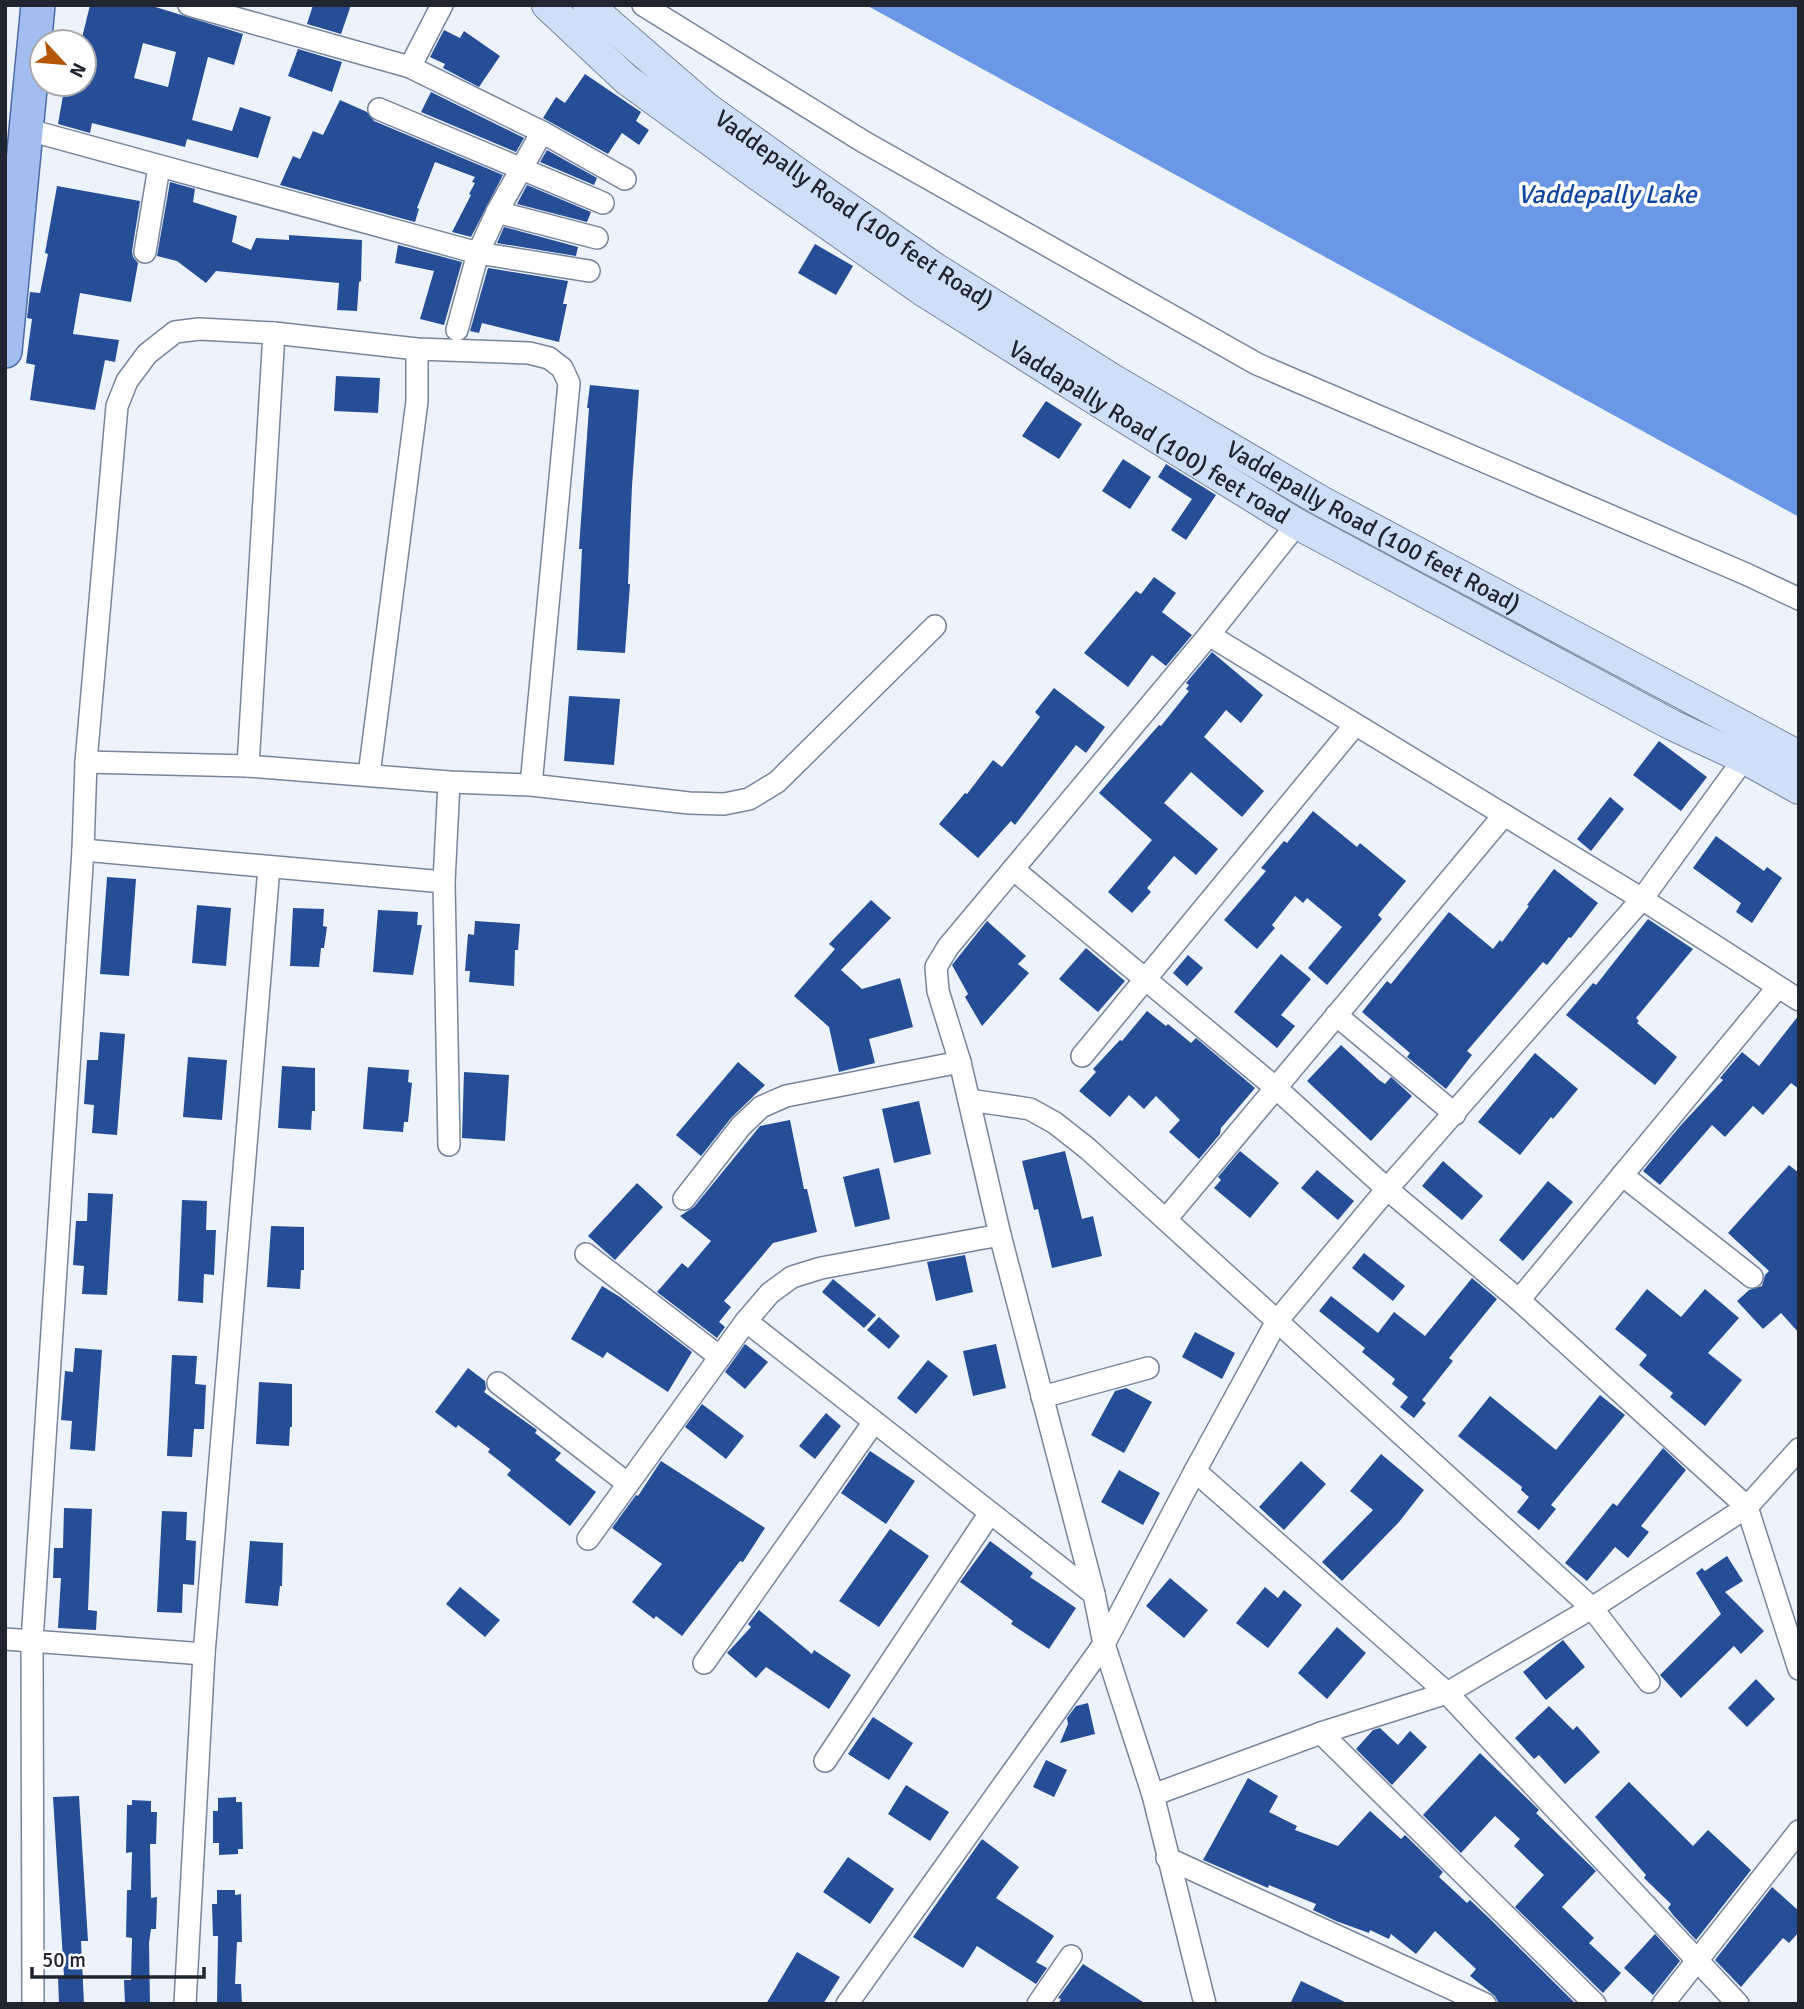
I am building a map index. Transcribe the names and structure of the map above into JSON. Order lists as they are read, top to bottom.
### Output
{
  "streets": {
    "main road": ["Vaddepally Road (100 feet Road)", "Vaddapally Road (100) feet road"]
  },
  "crossings": [
    ["Vaddepally Road (100 feet Road)", "Vaddapally Road (100) feet road"]
  ],
  "water": ["Vaddepally Lake"],
  "scale_bar": "50 m",
  "north": "bottom right"
}
